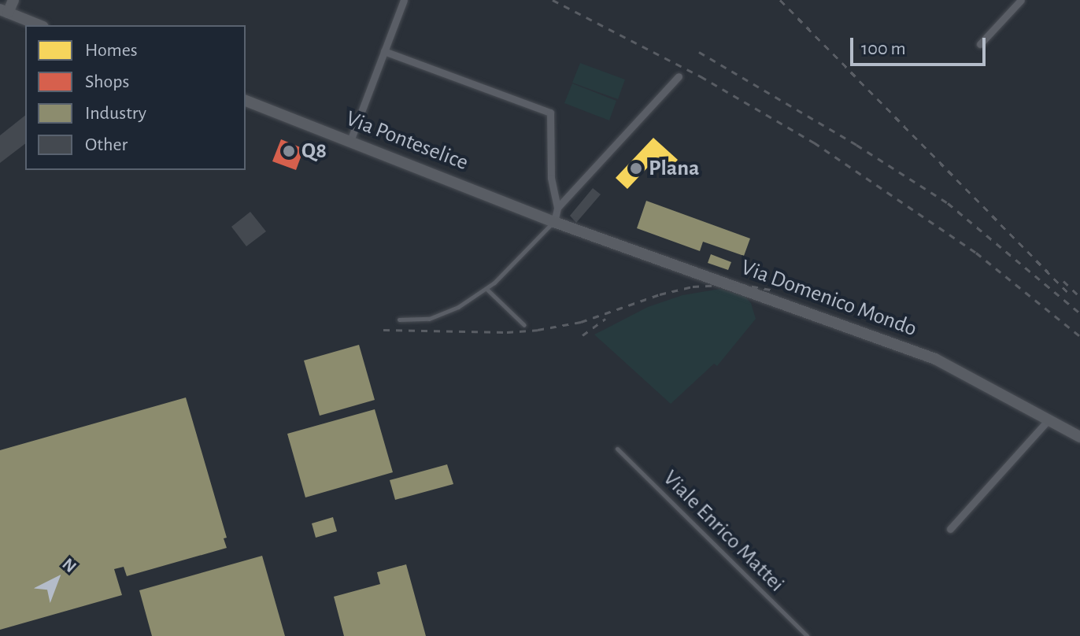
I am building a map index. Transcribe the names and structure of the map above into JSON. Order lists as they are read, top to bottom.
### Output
{
  "streets": {
    "street": ["Via Ponteselice", "Via Domenico Mondo"],
    "lane": ["Viale Enrico Mattei"]
  },
  "crossings": [
    ["Via Ponteselice", "Via Domenico Mondo"]
  ],
  "places": ["Q8", "Plana"],
  "legend": [
    "Homes",
    "Shops",
    "Industry",
    "Other"
  ],
  "scale_bar": "100 m",
  "north": "top right"
}
